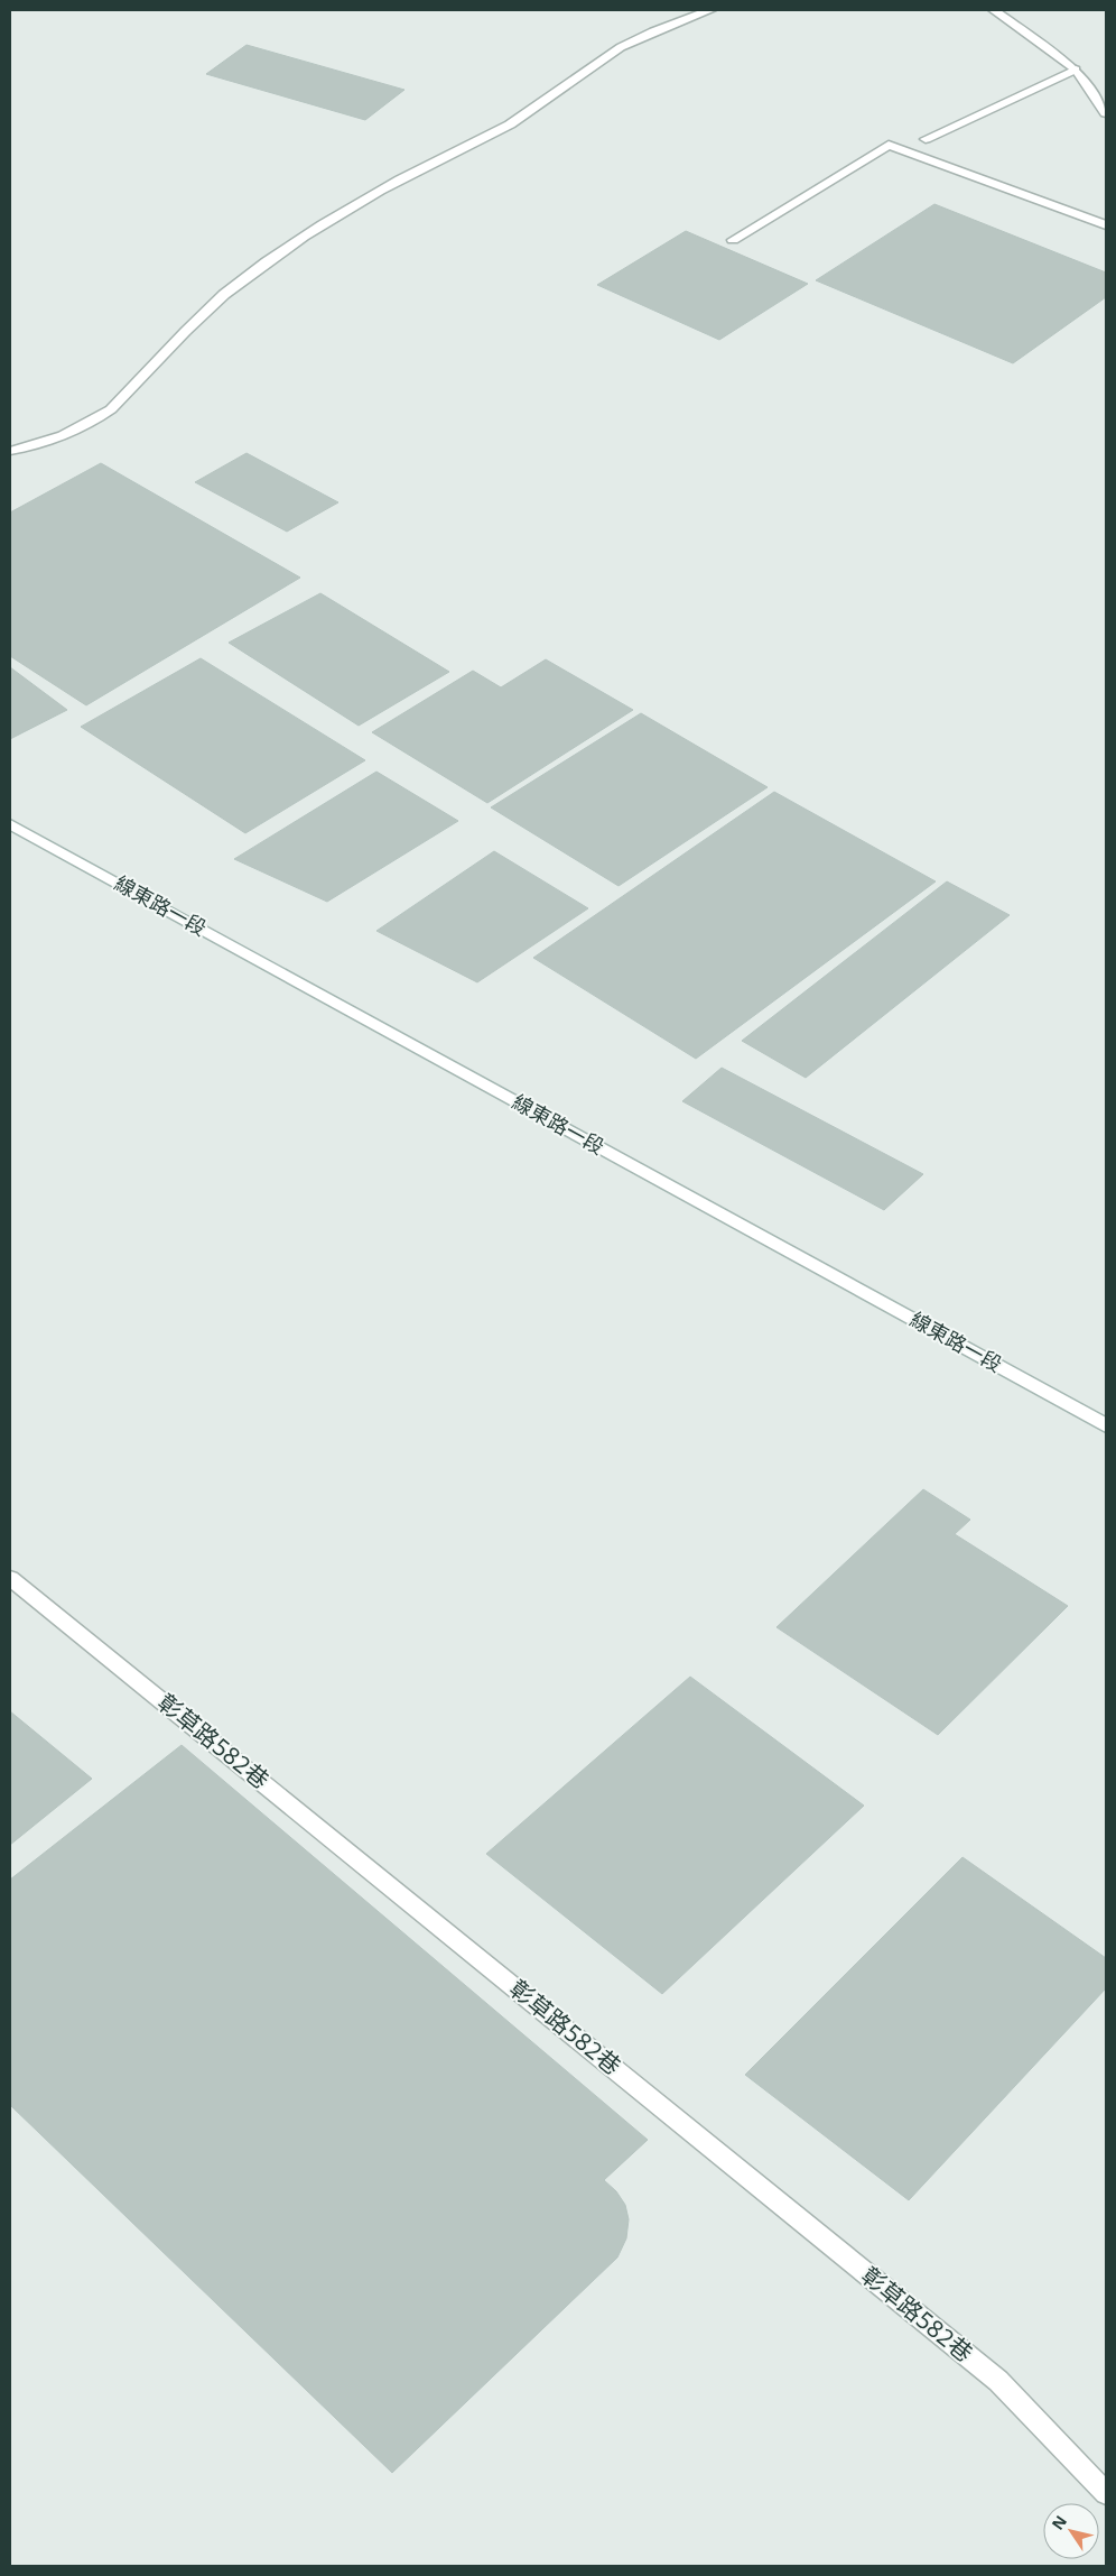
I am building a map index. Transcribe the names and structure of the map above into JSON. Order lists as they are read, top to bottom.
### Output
{
  "streets": {
    "street": ["線東路一段", "彰草路582巷"]
  },
  "north": "top left"
}
